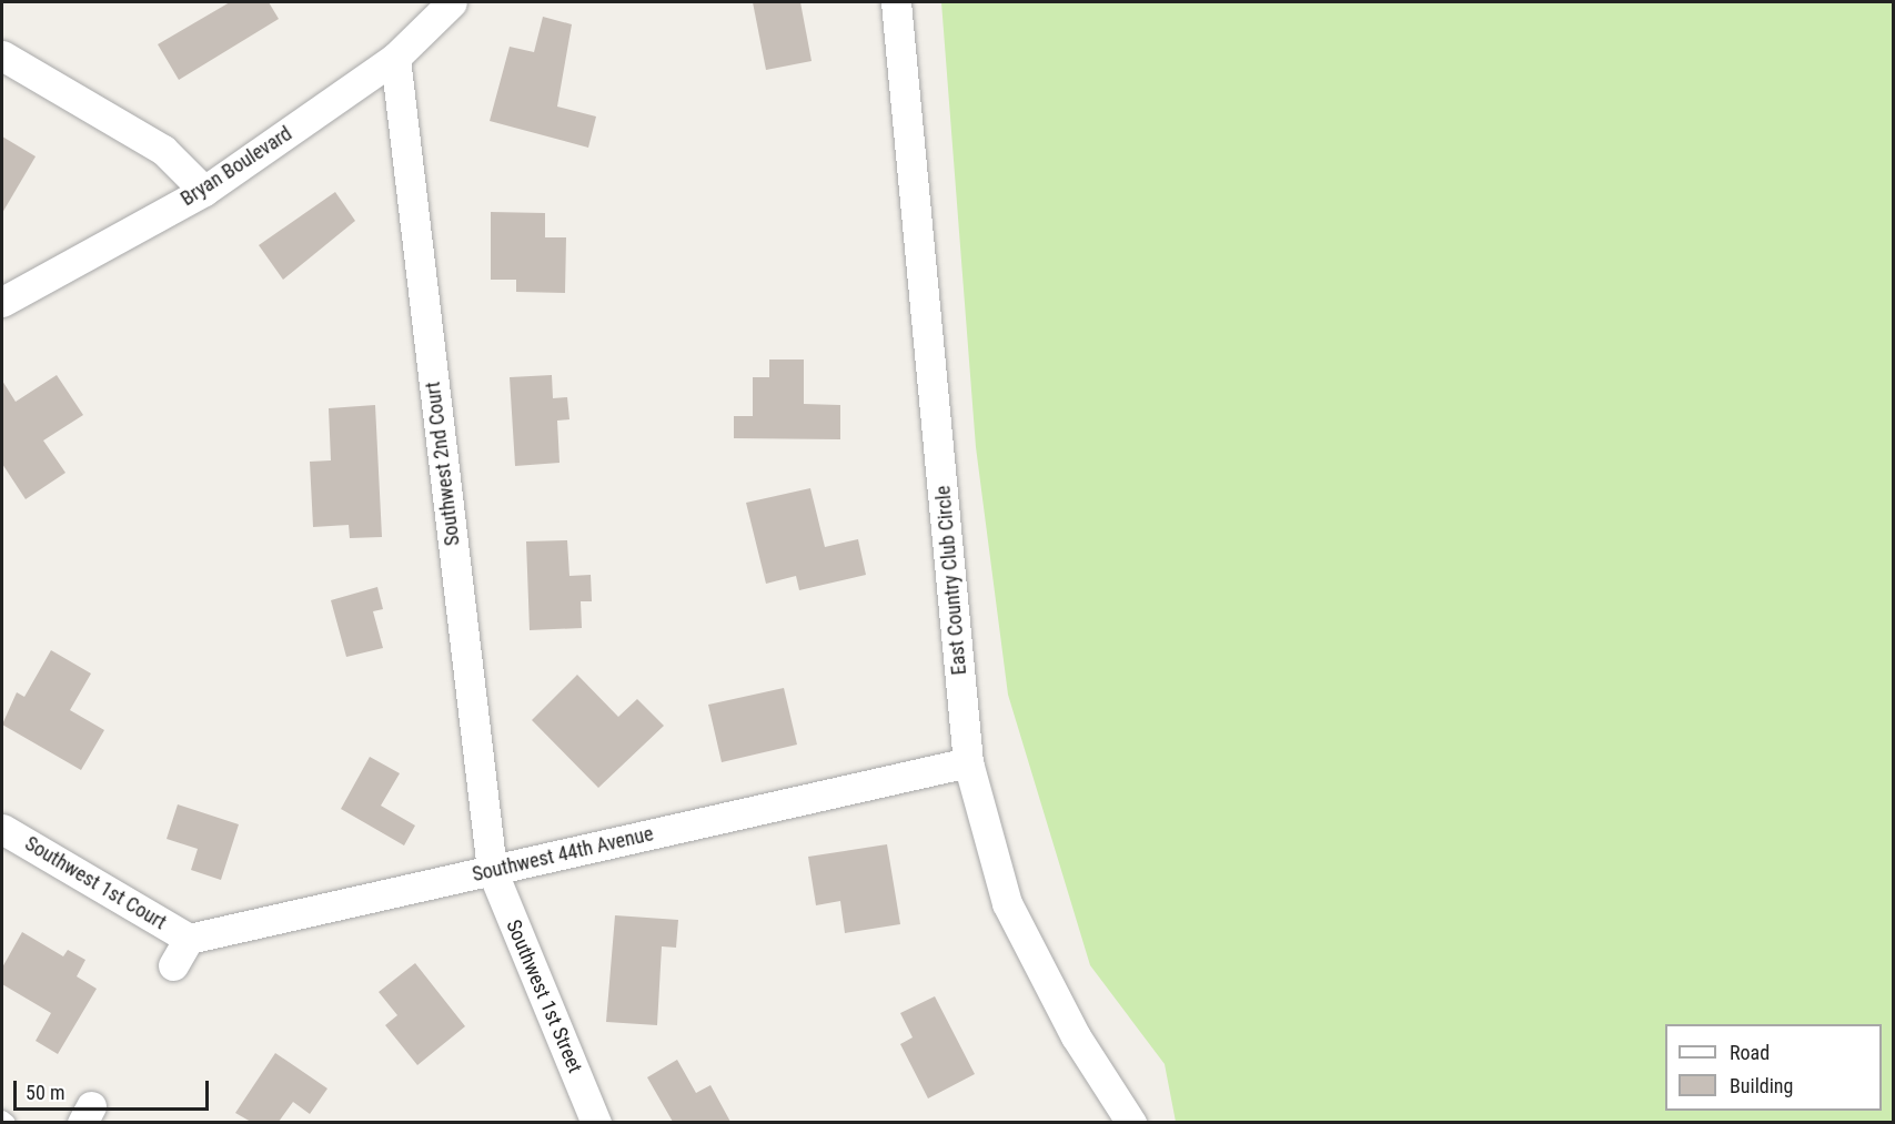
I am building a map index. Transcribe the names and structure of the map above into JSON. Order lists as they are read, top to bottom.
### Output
{
  "streets": {
    "street": [
      "Bryan Boulevard",
      "Southwest 2nd Court",
      "East Country Club Circle",
      "Southwest 44th Avenue",
      "Southwest 1st Court",
      "Southwest 1st Street"
    ]
  },
  "crossings": [
    ["Bryan Boulevard", "Southwest 2nd Court"],
    ["Southwest 2nd Court", "Southwest 44th Avenue"],
    ["Southwest 2nd Court", "Southwest 1st Street"],
    ["East Country Club Circle", "Southwest 44th Avenue"],
    ["Southwest 44th Avenue", "Southwest 1st Court"],
    ["Southwest 44th Avenue", "Southwest 1st Street"]
  ],
  "legend": ["Road", "Building"],
  "scale_bar": "50 m"
}
